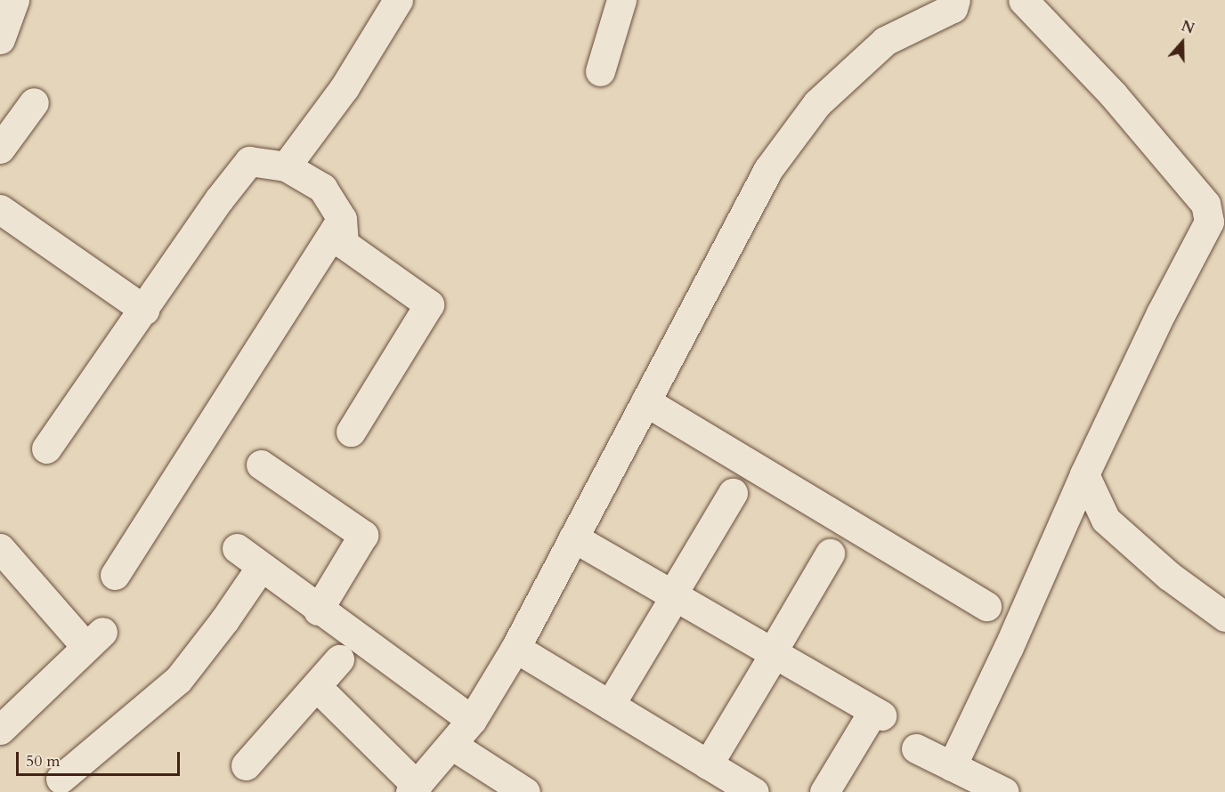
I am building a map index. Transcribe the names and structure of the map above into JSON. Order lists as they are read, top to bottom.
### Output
{
  "scale_bar": "50 m",
  "north": "top"
}
